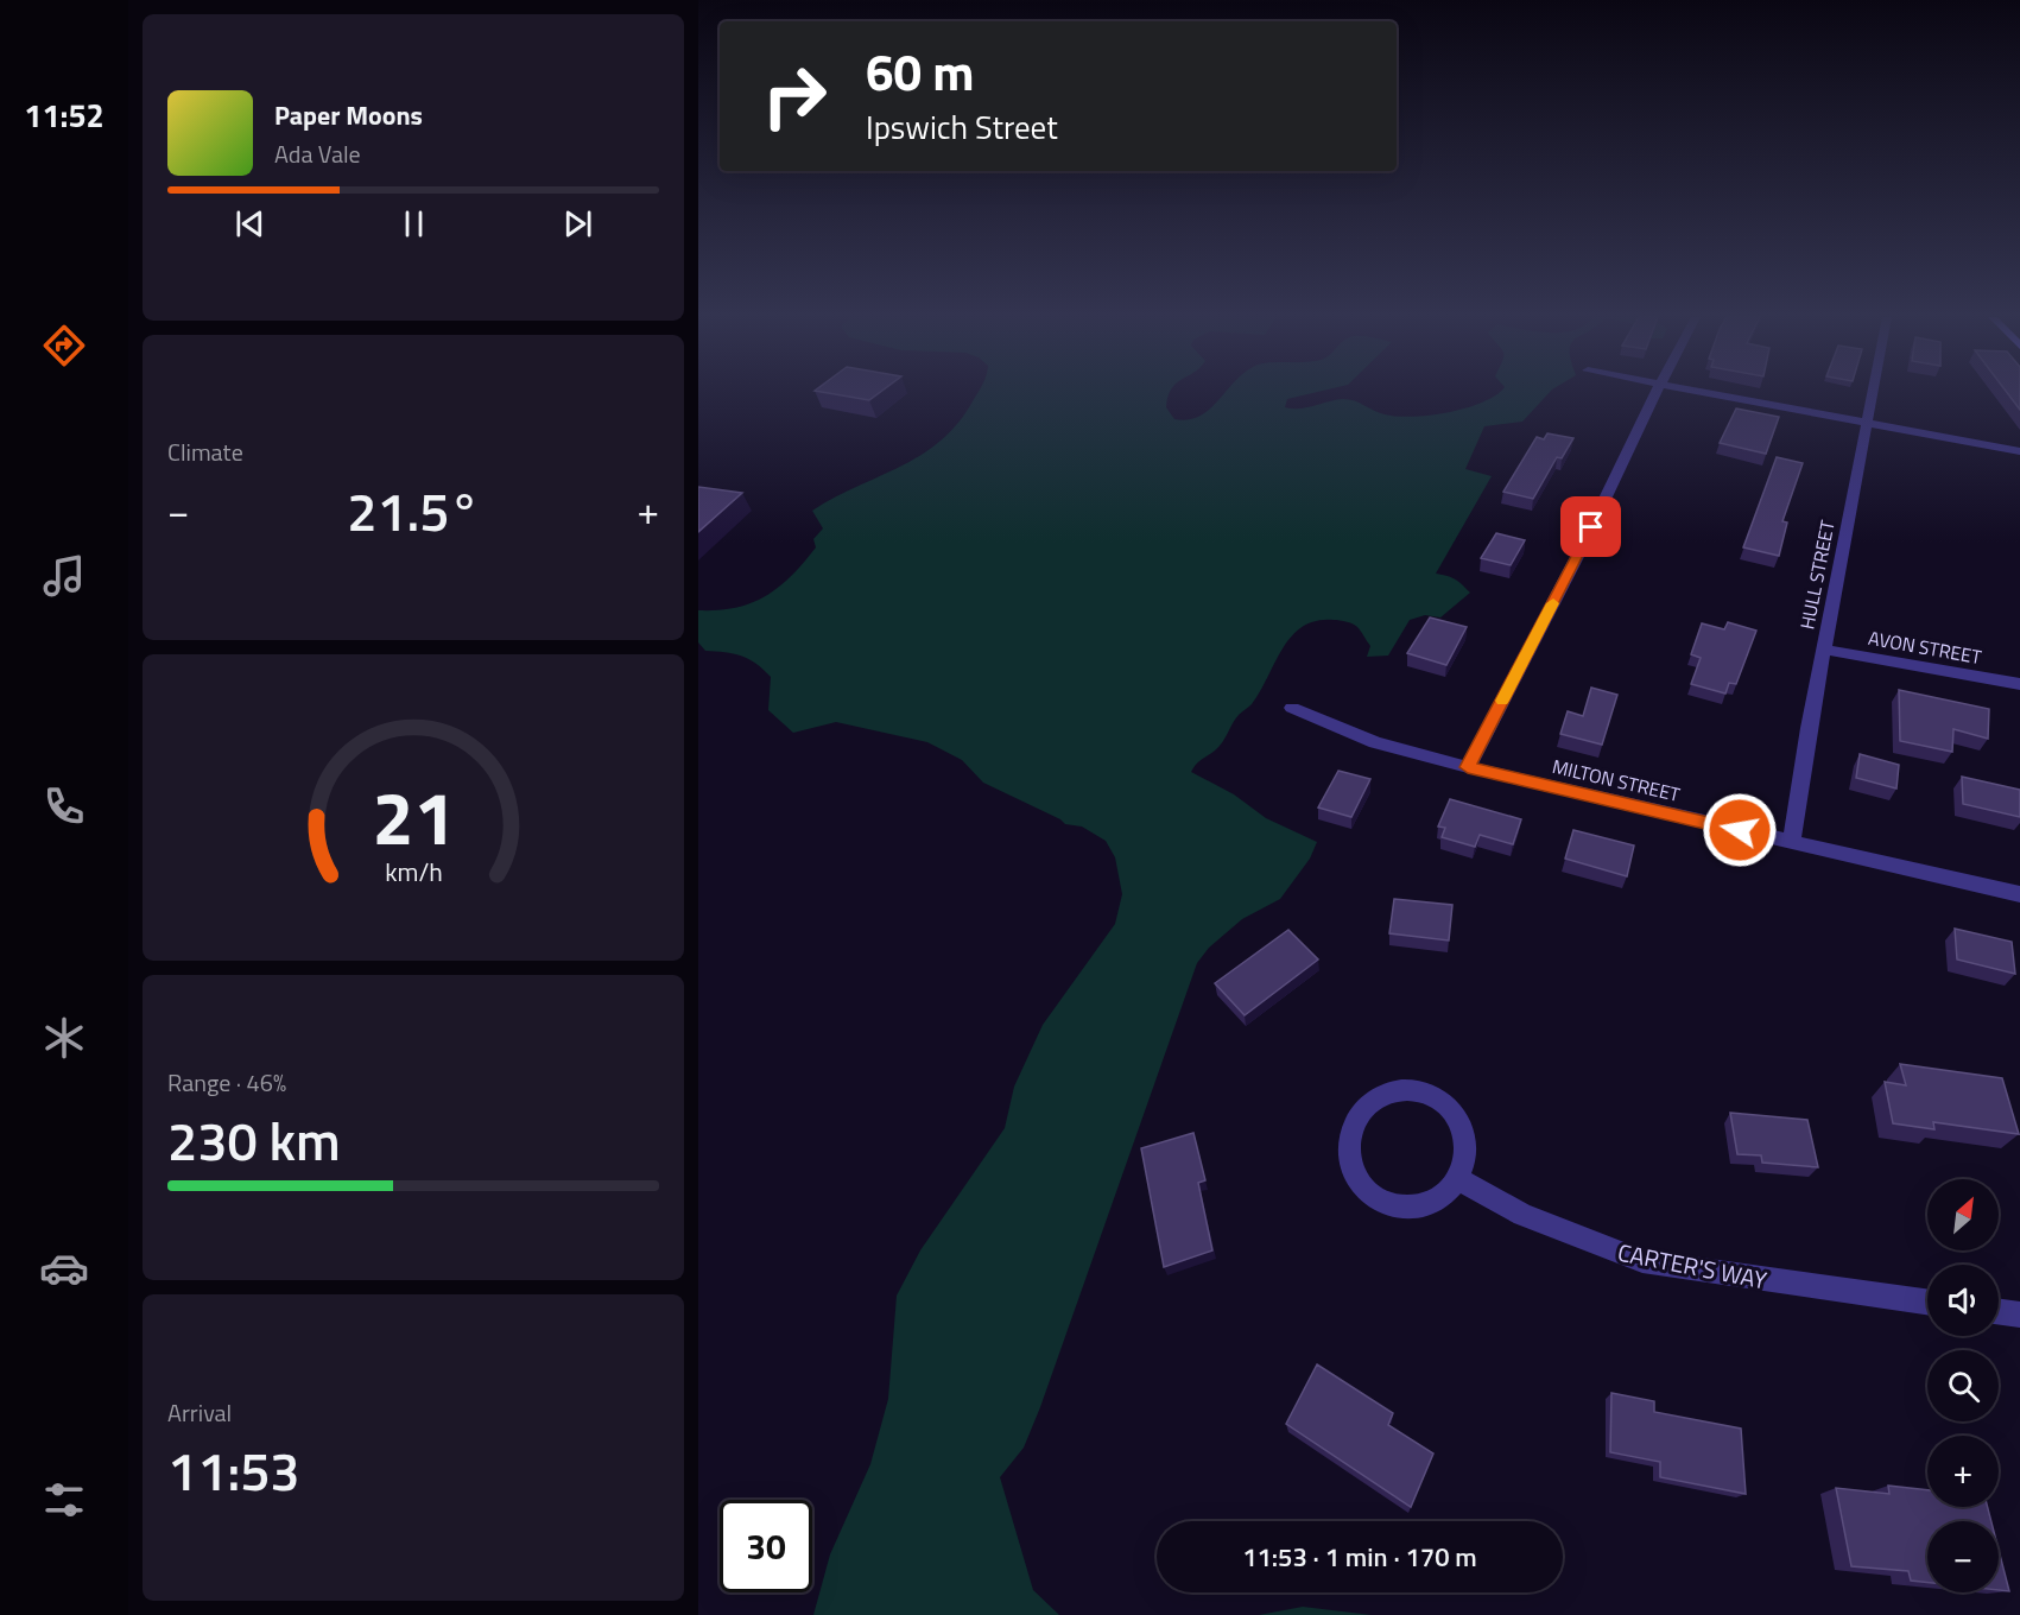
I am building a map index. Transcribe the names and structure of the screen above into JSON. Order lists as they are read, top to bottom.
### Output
{
  "streets": {
    "street": [
      "HULL STREET",
      "AVON STREET",
      "MILTON STREET",
      "CARTER'S WAY"
    ]
  },
  "crossings": [
    ["HULL STREET", "AVON STREET"],
    ["HULL STREET", "MILTON STREET"]
  ],
  "north": "top right",
  "page": {
    "tabs": "11:52",
    "turn": ["60 m", "Ipswich Street"],
    "song": ["Paper Moons", "Ada Vale"],
    "tile": [
      "Climate",
      ["Range · 46%", "230 km"],
      ["Arrival", "11:53"]
    ],
    "heat": ["−", "21.5°", "+"],
    "map_buttons": ["+", "−"],
    "limit": "30",
    "trip": "11:53 · 1 min · 170 m",
    "gauge": ["21", "km/h"]
  }
}
